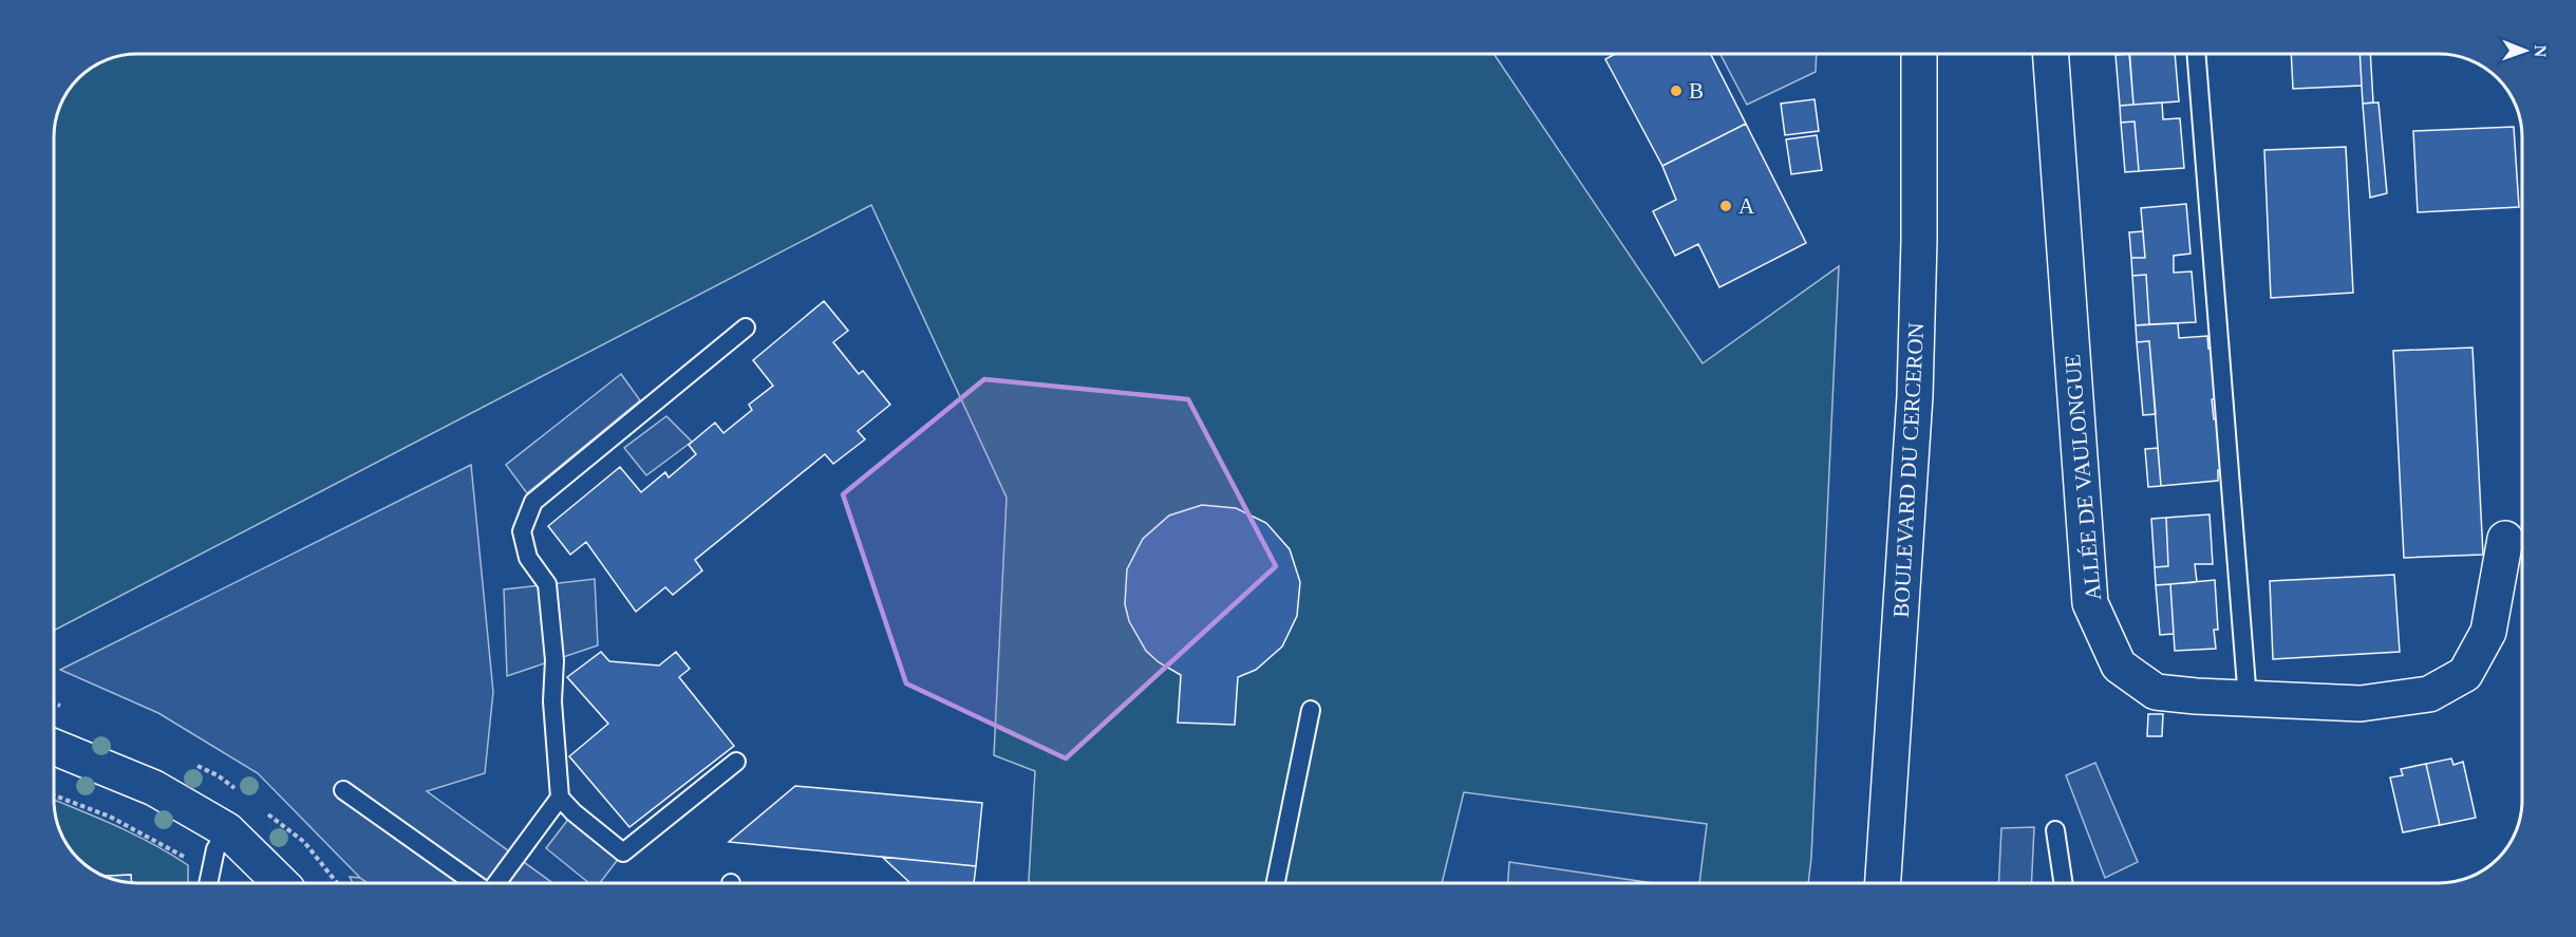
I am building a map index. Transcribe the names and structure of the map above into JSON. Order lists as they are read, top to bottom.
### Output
{
  "streets": {
    "street": ["BOULEVARD DU CERCERON", "ALLÉE DE VAULONGUE"]
  },
  "places": ["B", "A"],
  "north": "right"
}
